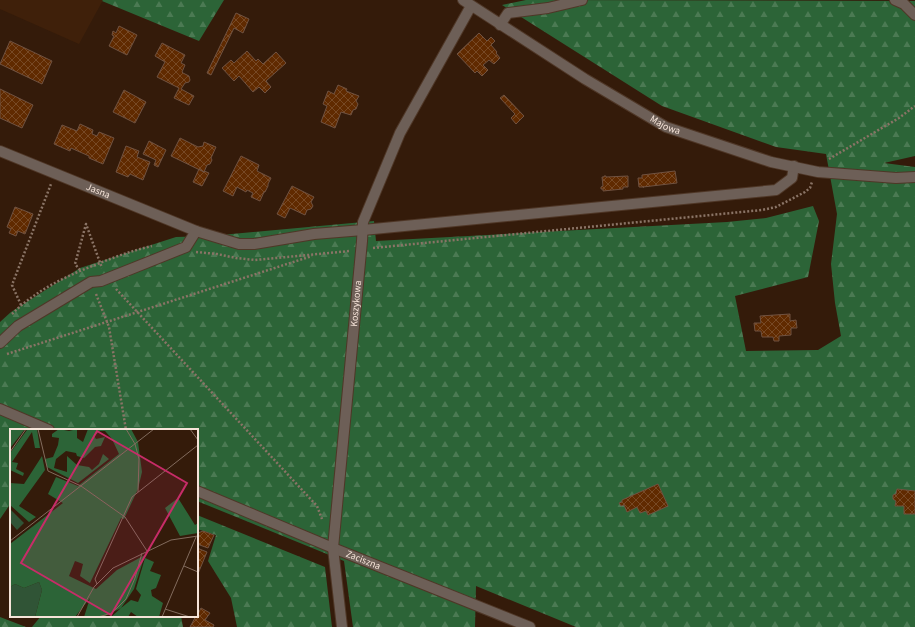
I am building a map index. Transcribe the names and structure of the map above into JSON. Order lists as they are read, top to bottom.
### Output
{
  "streets": {
    "street": [
      "Majowa",
      "Jasna",
      "Koszykowa",
      "Zaciszna"
    ]
  },
  "crossings": [
    ["Majowa", "Jasna"],
    ["Majowa", "Koszykowa"],
    ["Jasna", "Koszykowa"],
    ["Koszykowa", "Zaciszna"]
  ]
}
